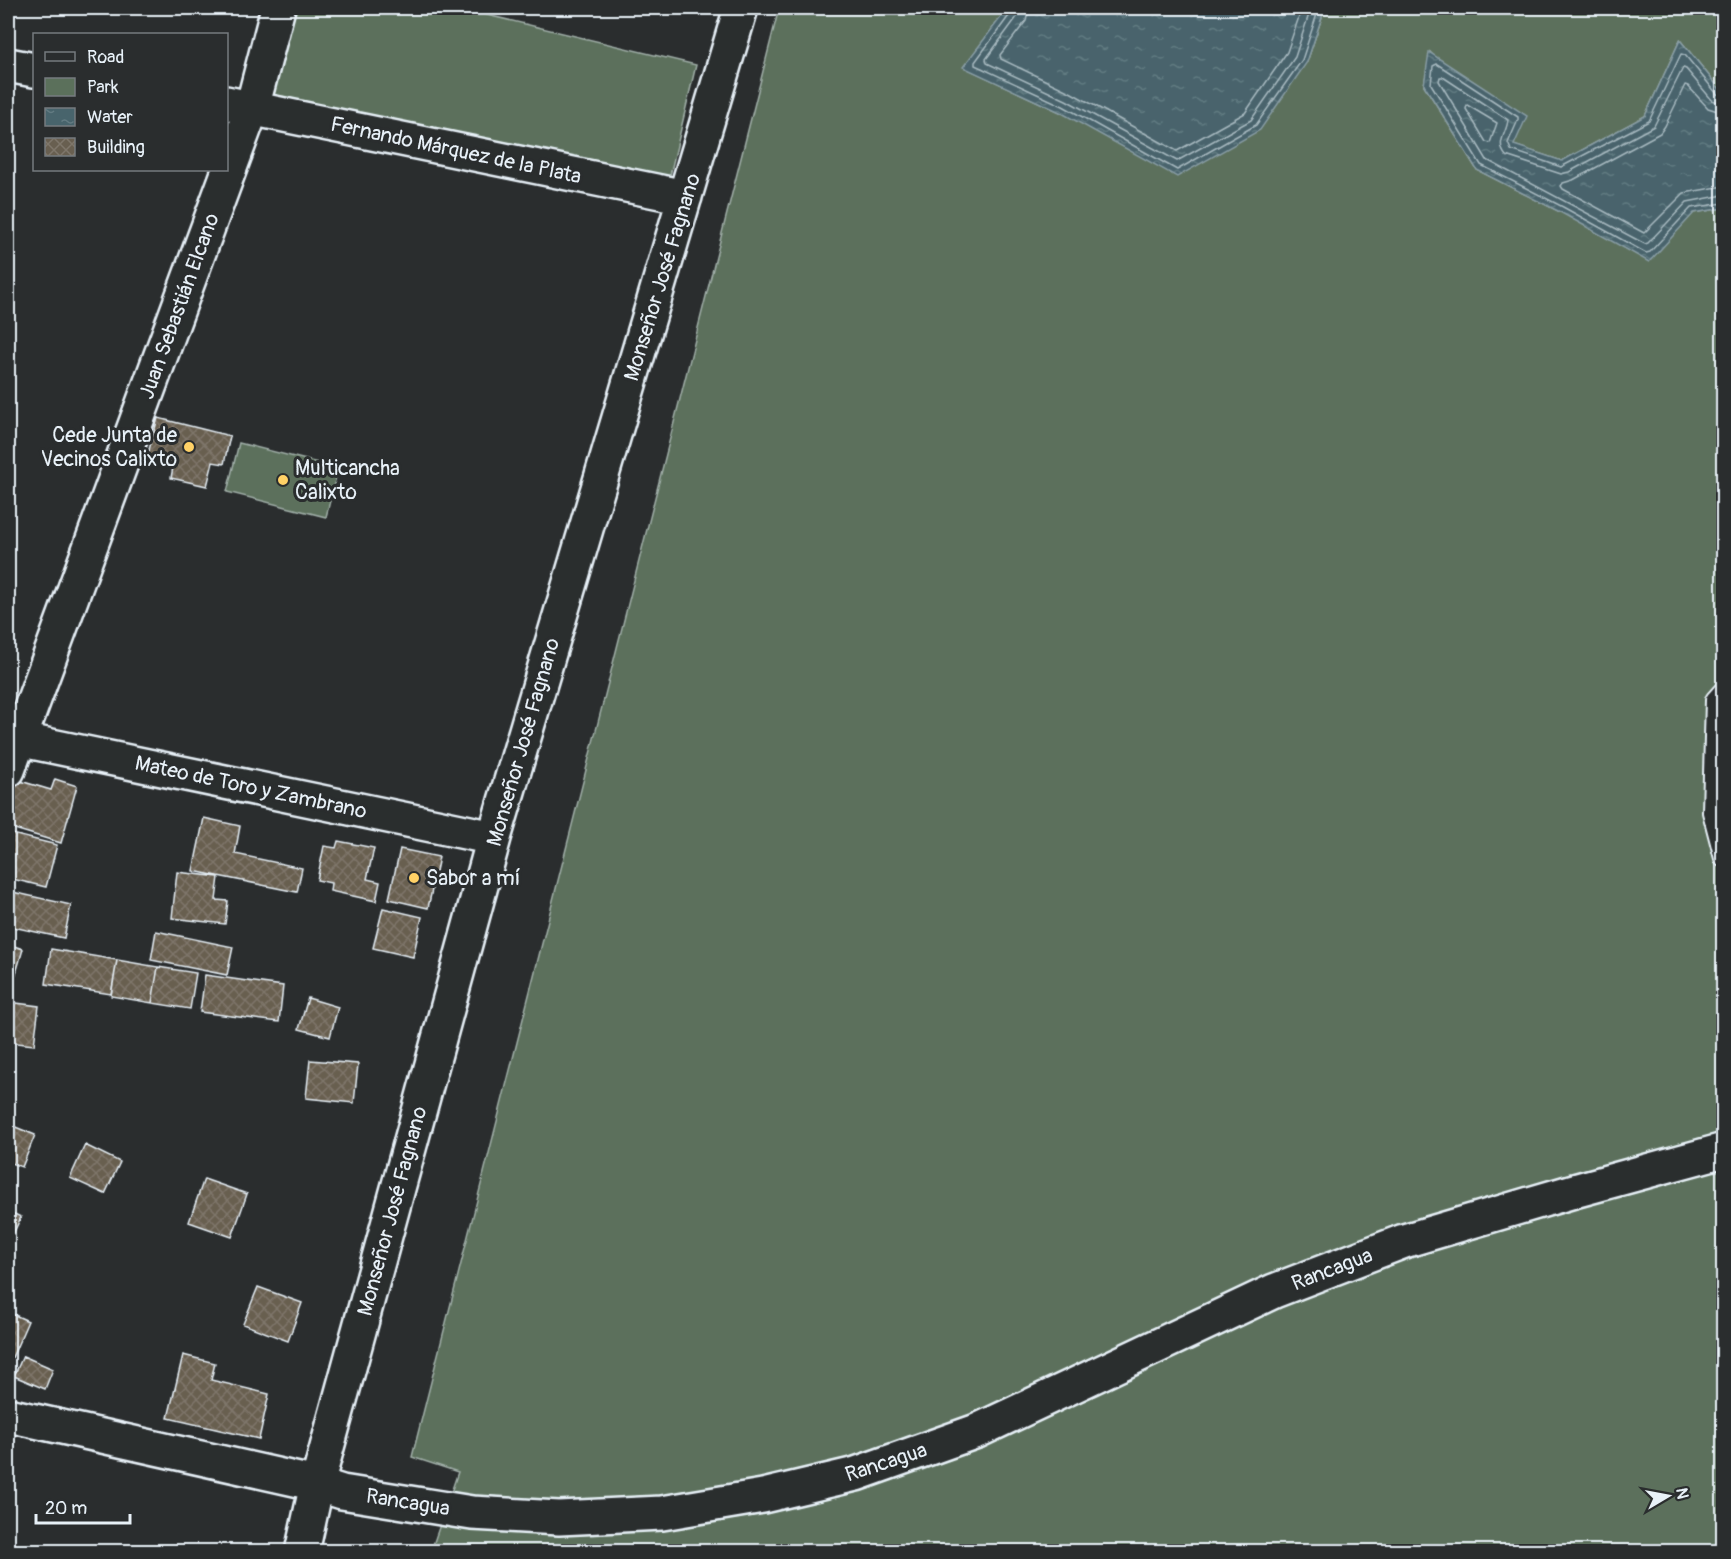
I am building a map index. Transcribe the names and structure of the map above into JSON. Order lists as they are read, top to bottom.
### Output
{
  "streets": {
    "street": [
      "Fernando Márquez de la Plata",
      "Monseñor José Fagnano",
      "Juan Sebastián Elcano",
      "Mateo de Toro y Zambrano",
      "Rancagua"
    ]
  },
  "crossings": [
    ["Fernando Márquez de la Plata", "Monseñor José Fagnano"],
    ["Fernando Márquez de la Plata", "Juan Sebastián Elcano"],
    ["Monseñor José Fagnano", "Mateo de Toro y Zambrano"],
    ["Monseñor José Fagnano", "Rancagua"],
    ["Juan Sebastián Elcano", "Mateo de Toro y Zambrano"]
  ],
  "places": ["Cede Junta de Vecinos Calixto", "Multicancha Calixto", "Sabor a mí"],
  "legend": [
    "Road",
    "Park",
    "Water",
    "Building"
  ],
  "scale_bar": "20 m",
  "north": "right"
}
